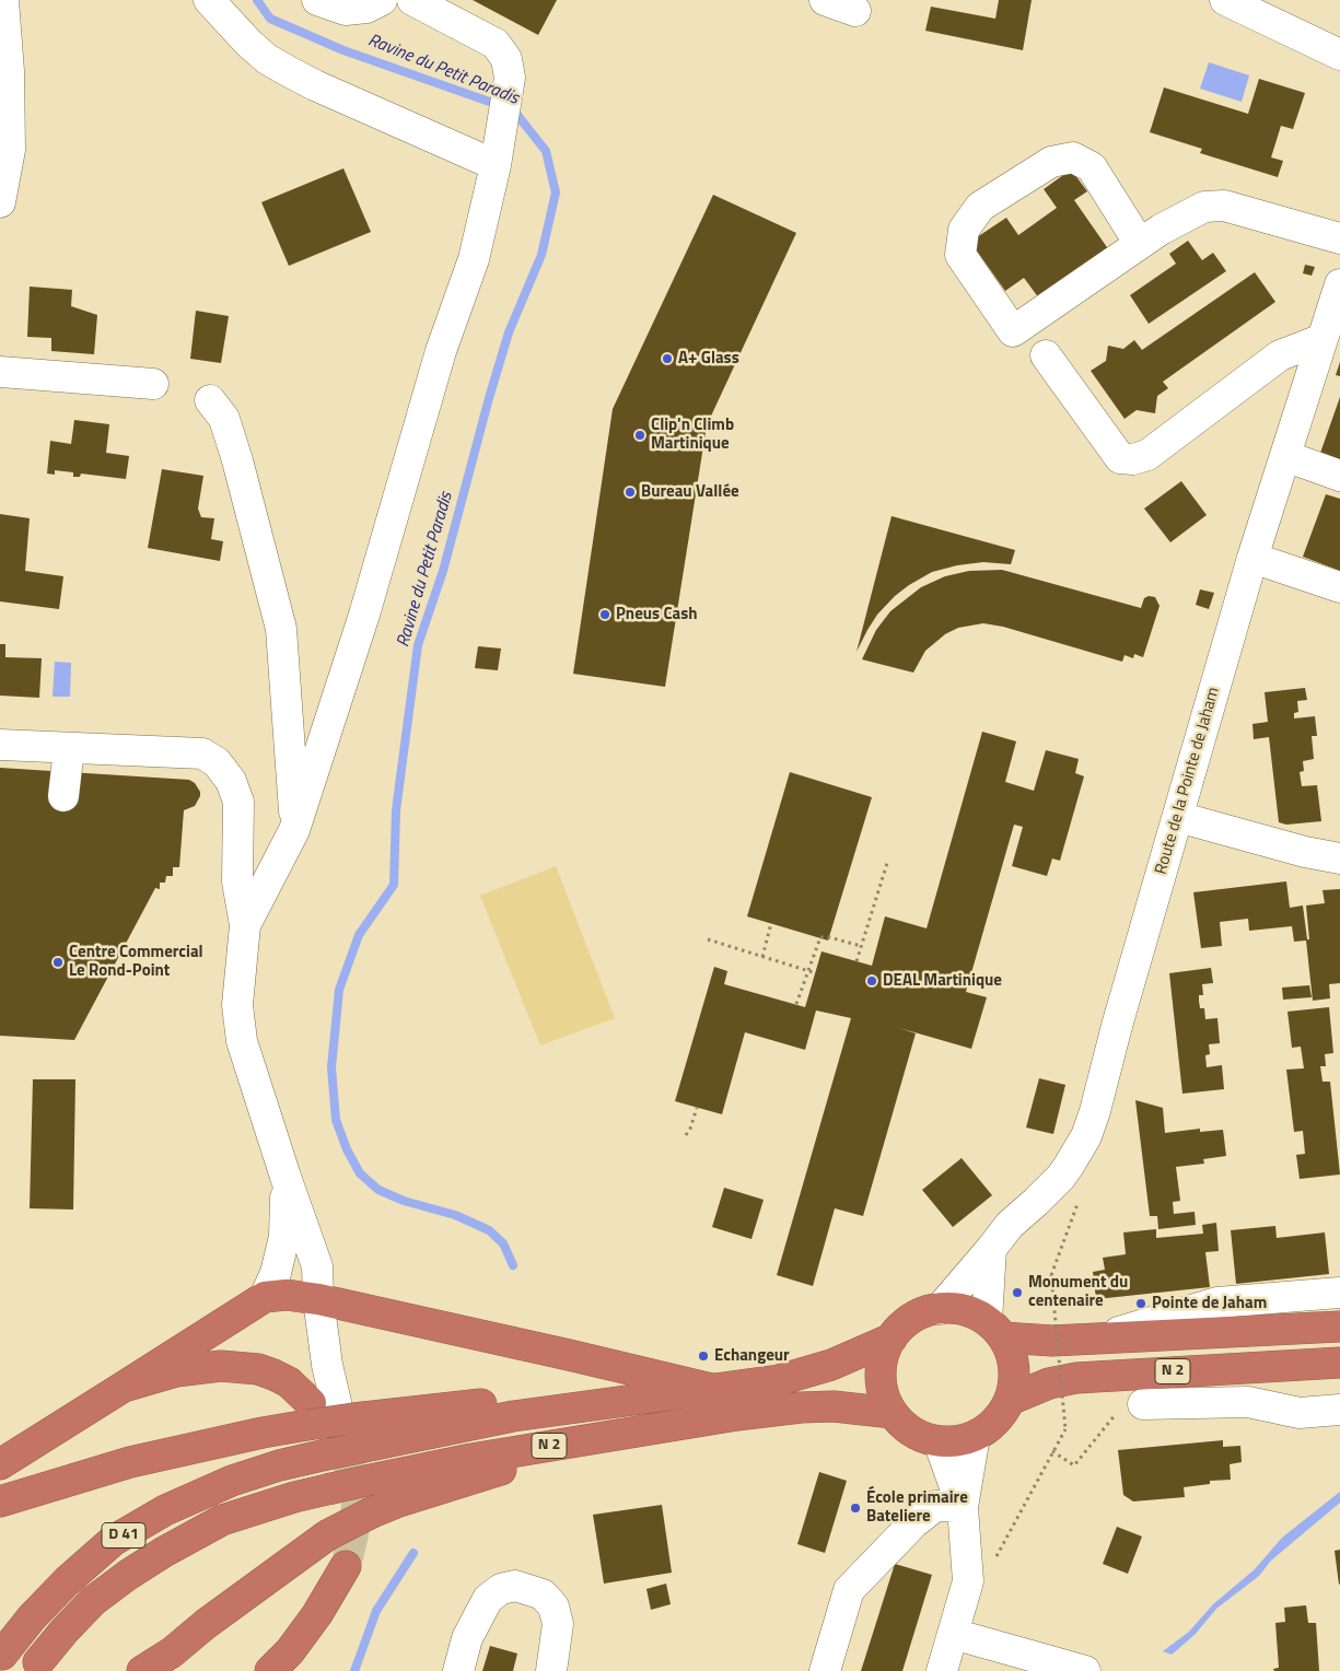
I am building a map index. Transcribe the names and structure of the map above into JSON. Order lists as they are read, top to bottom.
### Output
{
  "streets": {
    "highway": ["N 2", "D 41"],
    "street": ["Route de la Pointe de Jaham"]
  },
  "crossings": [
    ["Route de la Pointe de Jaham", "N 2"],
    ["N 2", "D 41"]
  ],
  "water": ["Ravine du Petit Paradis"],
  "places": [
    "A+ Glass",
    "Clip'n Climb Martinique",
    "Bureau Vallée",
    "Pneus Cash",
    "Centre Commercial Le Rond-Point",
    "DEAL Martinique",
    "Monument du centenaire",
    "Pointe de Jaham",
    "Echangeur",
    "École primaire Bateliere"
  ]
}
